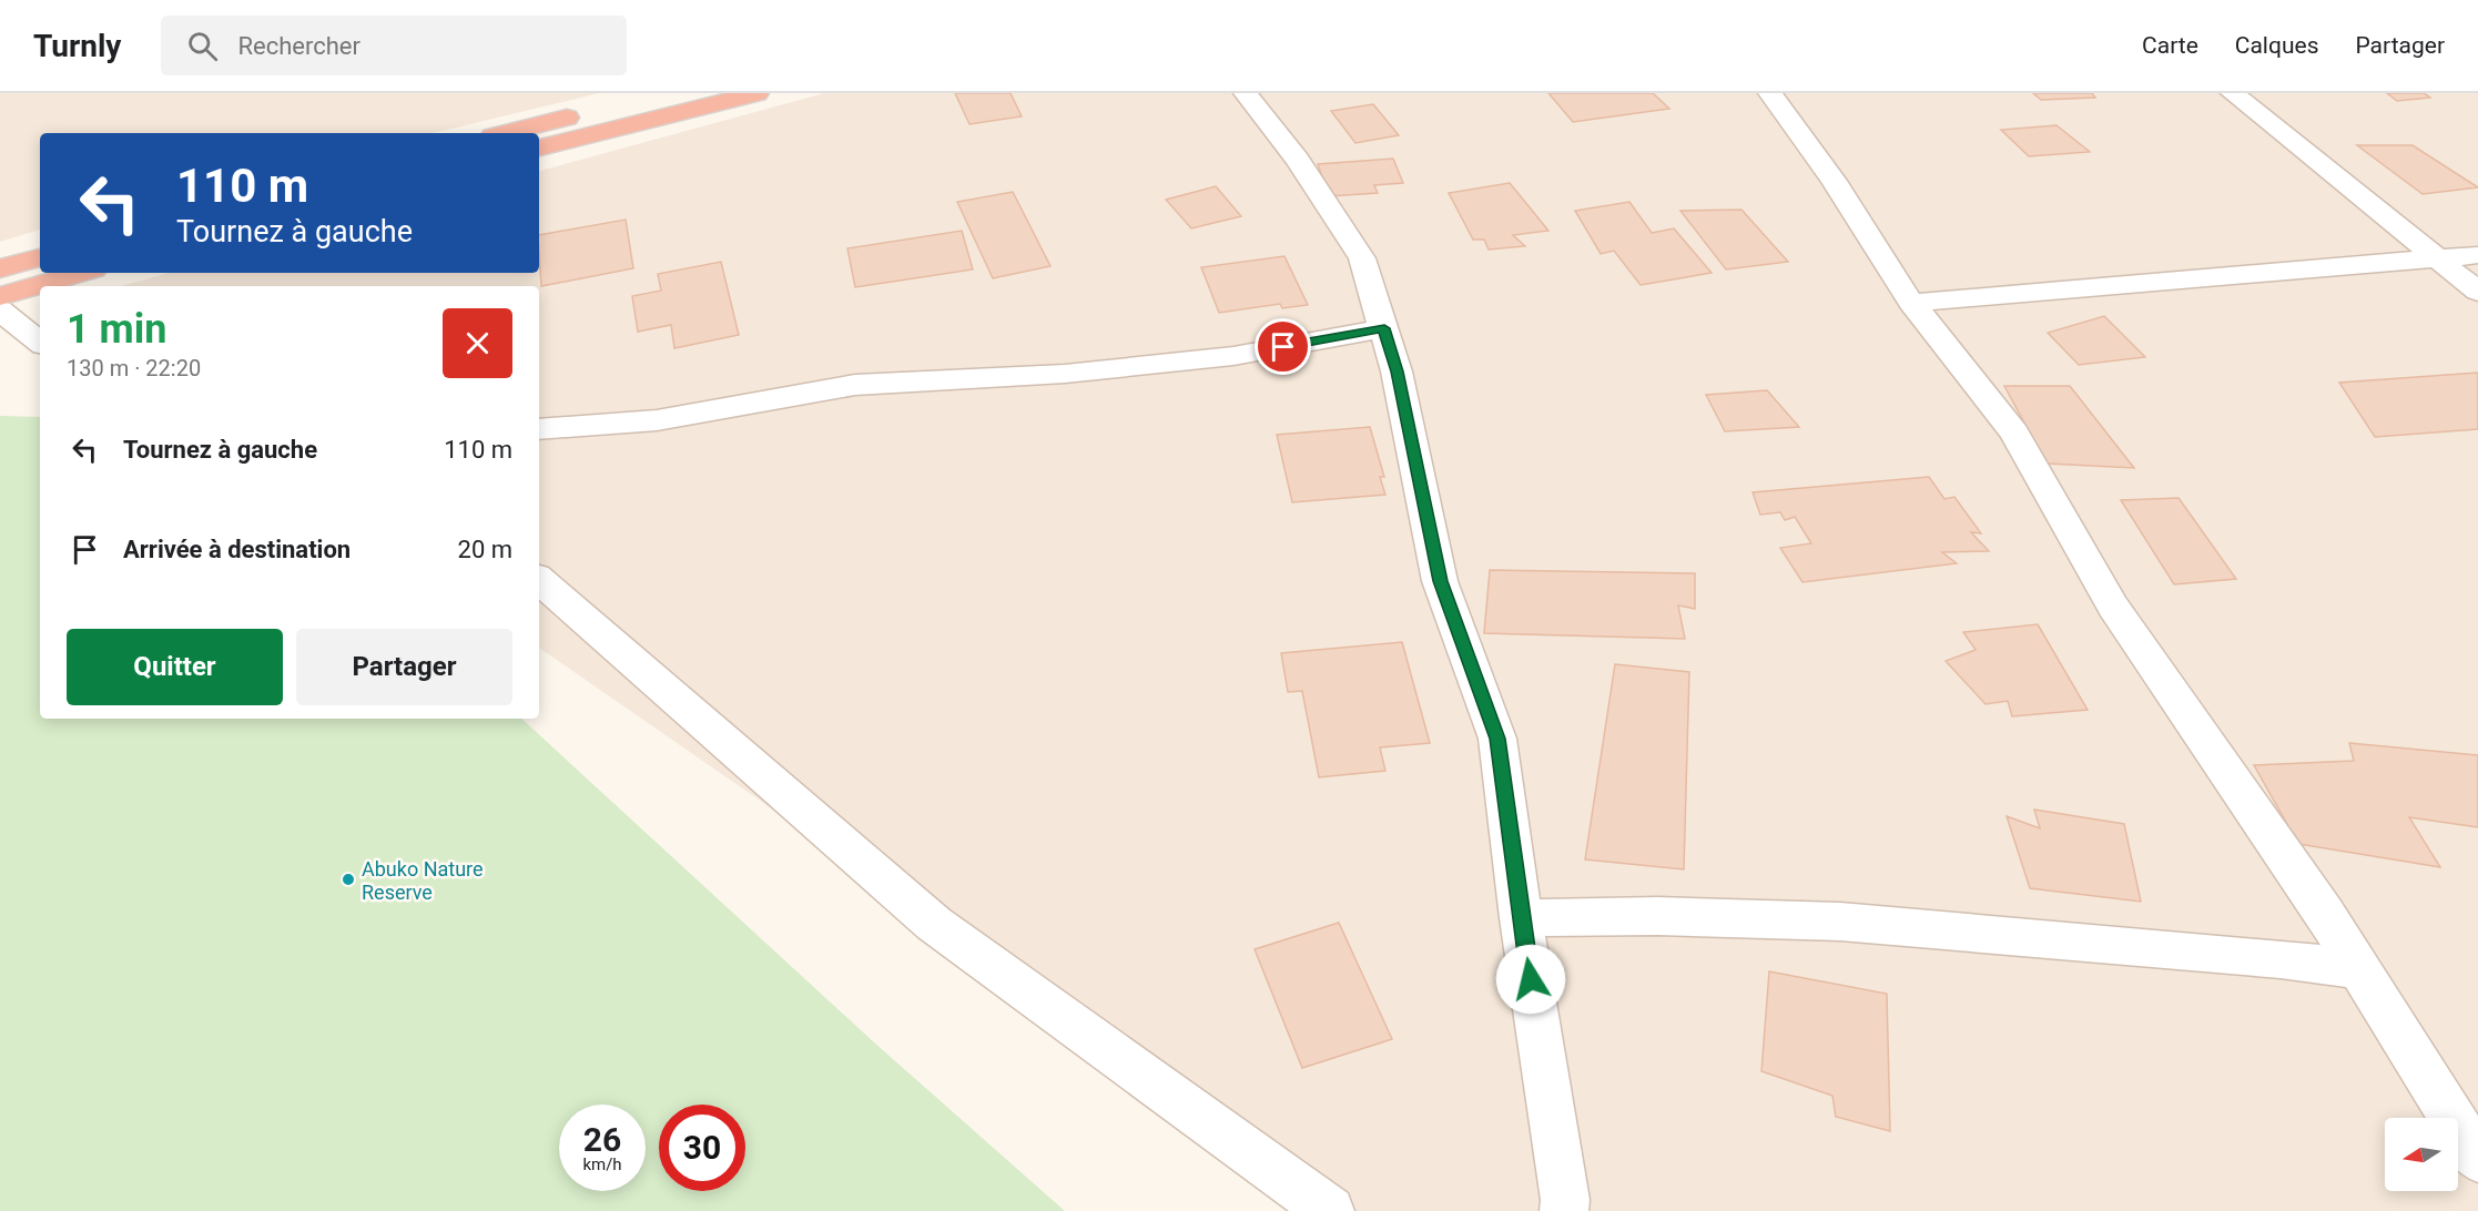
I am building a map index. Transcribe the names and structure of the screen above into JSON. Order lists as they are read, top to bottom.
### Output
{
  "places": ["Abuko Nature Reserve"],
  "north": "left",
  "page": {
    "header": "Turnly",
    "search": "Rechercher",
    "nav": ["Carte", "Calques", "Partager"],
    "turn": ["110 m", "Tournez à gauche"],
    "heading": ["1 min", "130 m · 22:20"],
    "list": [
      {
        "name": "Tournez à gauche",
        "value": "110 m"
      },
      {
        "name": "Arrivée à destination",
        "value": "20 m"
      }
    ],
    "buttons": ["Quitter", "Partager"],
    "speed": "26 km/h",
    "limit": "30"
  }
}
